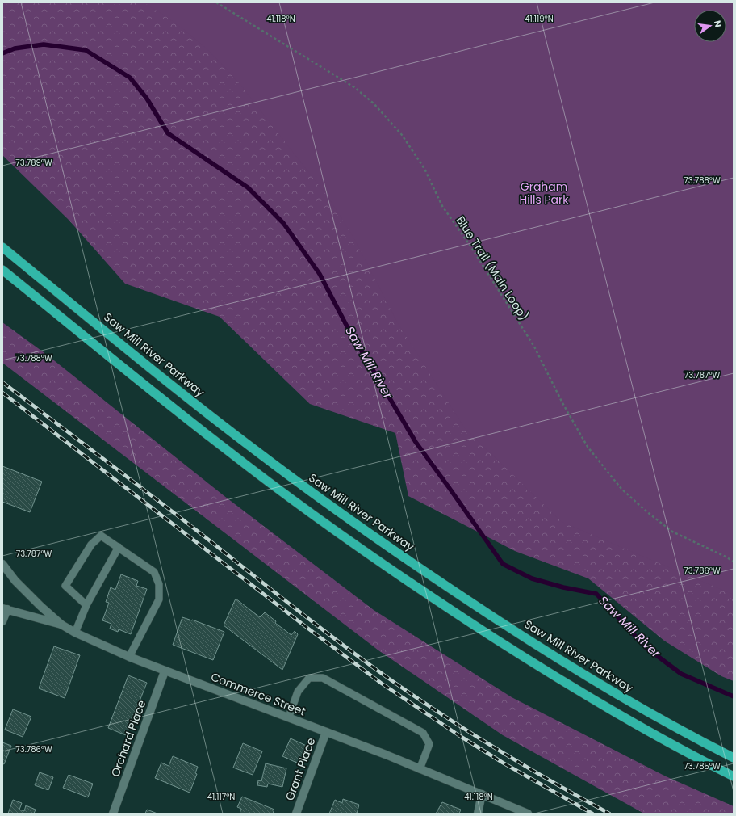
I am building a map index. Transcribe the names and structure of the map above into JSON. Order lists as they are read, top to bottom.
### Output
{
  "streets": {
    "highway": ["Saw Mill River Parkway"],
    "main road": ["Commerce Street", "Orchard Place", "Grant Place"],
    "path": ["Blue Trail (Main Loop)"]
  },
  "crossings": [
    ["Commerce Street", "Orchard Place"],
    ["Commerce Street", "Grant Place"]
  ],
  "water": ["Saw Mill River"],
  "parks": ["Graham Hills Park"],
  "north": "right",
  "coordinates": [
    "41.119°N",
    "41.118°N",
    "73.789°W",
    "73.788°W",
    "73.787°W",
    "73.786°W",
    "73.785°W",
    "41.117°N"
  ]
}
